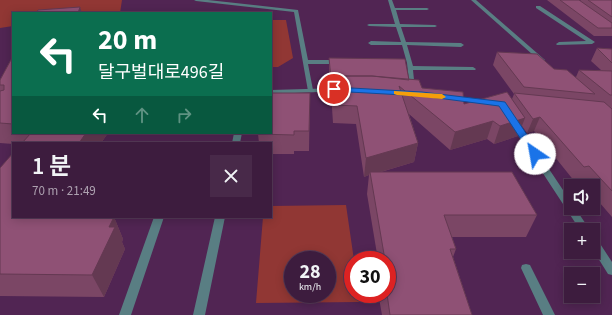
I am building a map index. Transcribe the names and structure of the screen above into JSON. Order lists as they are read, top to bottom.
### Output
{
  "page": {
    "turn": ["20 m", "달구벌대로496길"],
    "heading": ["1 분", "70 m · 21:49"],
    "map_buttons": ["+", "−"],
    "speed": "28 km/h",
    "limit": "30"
  }
}
